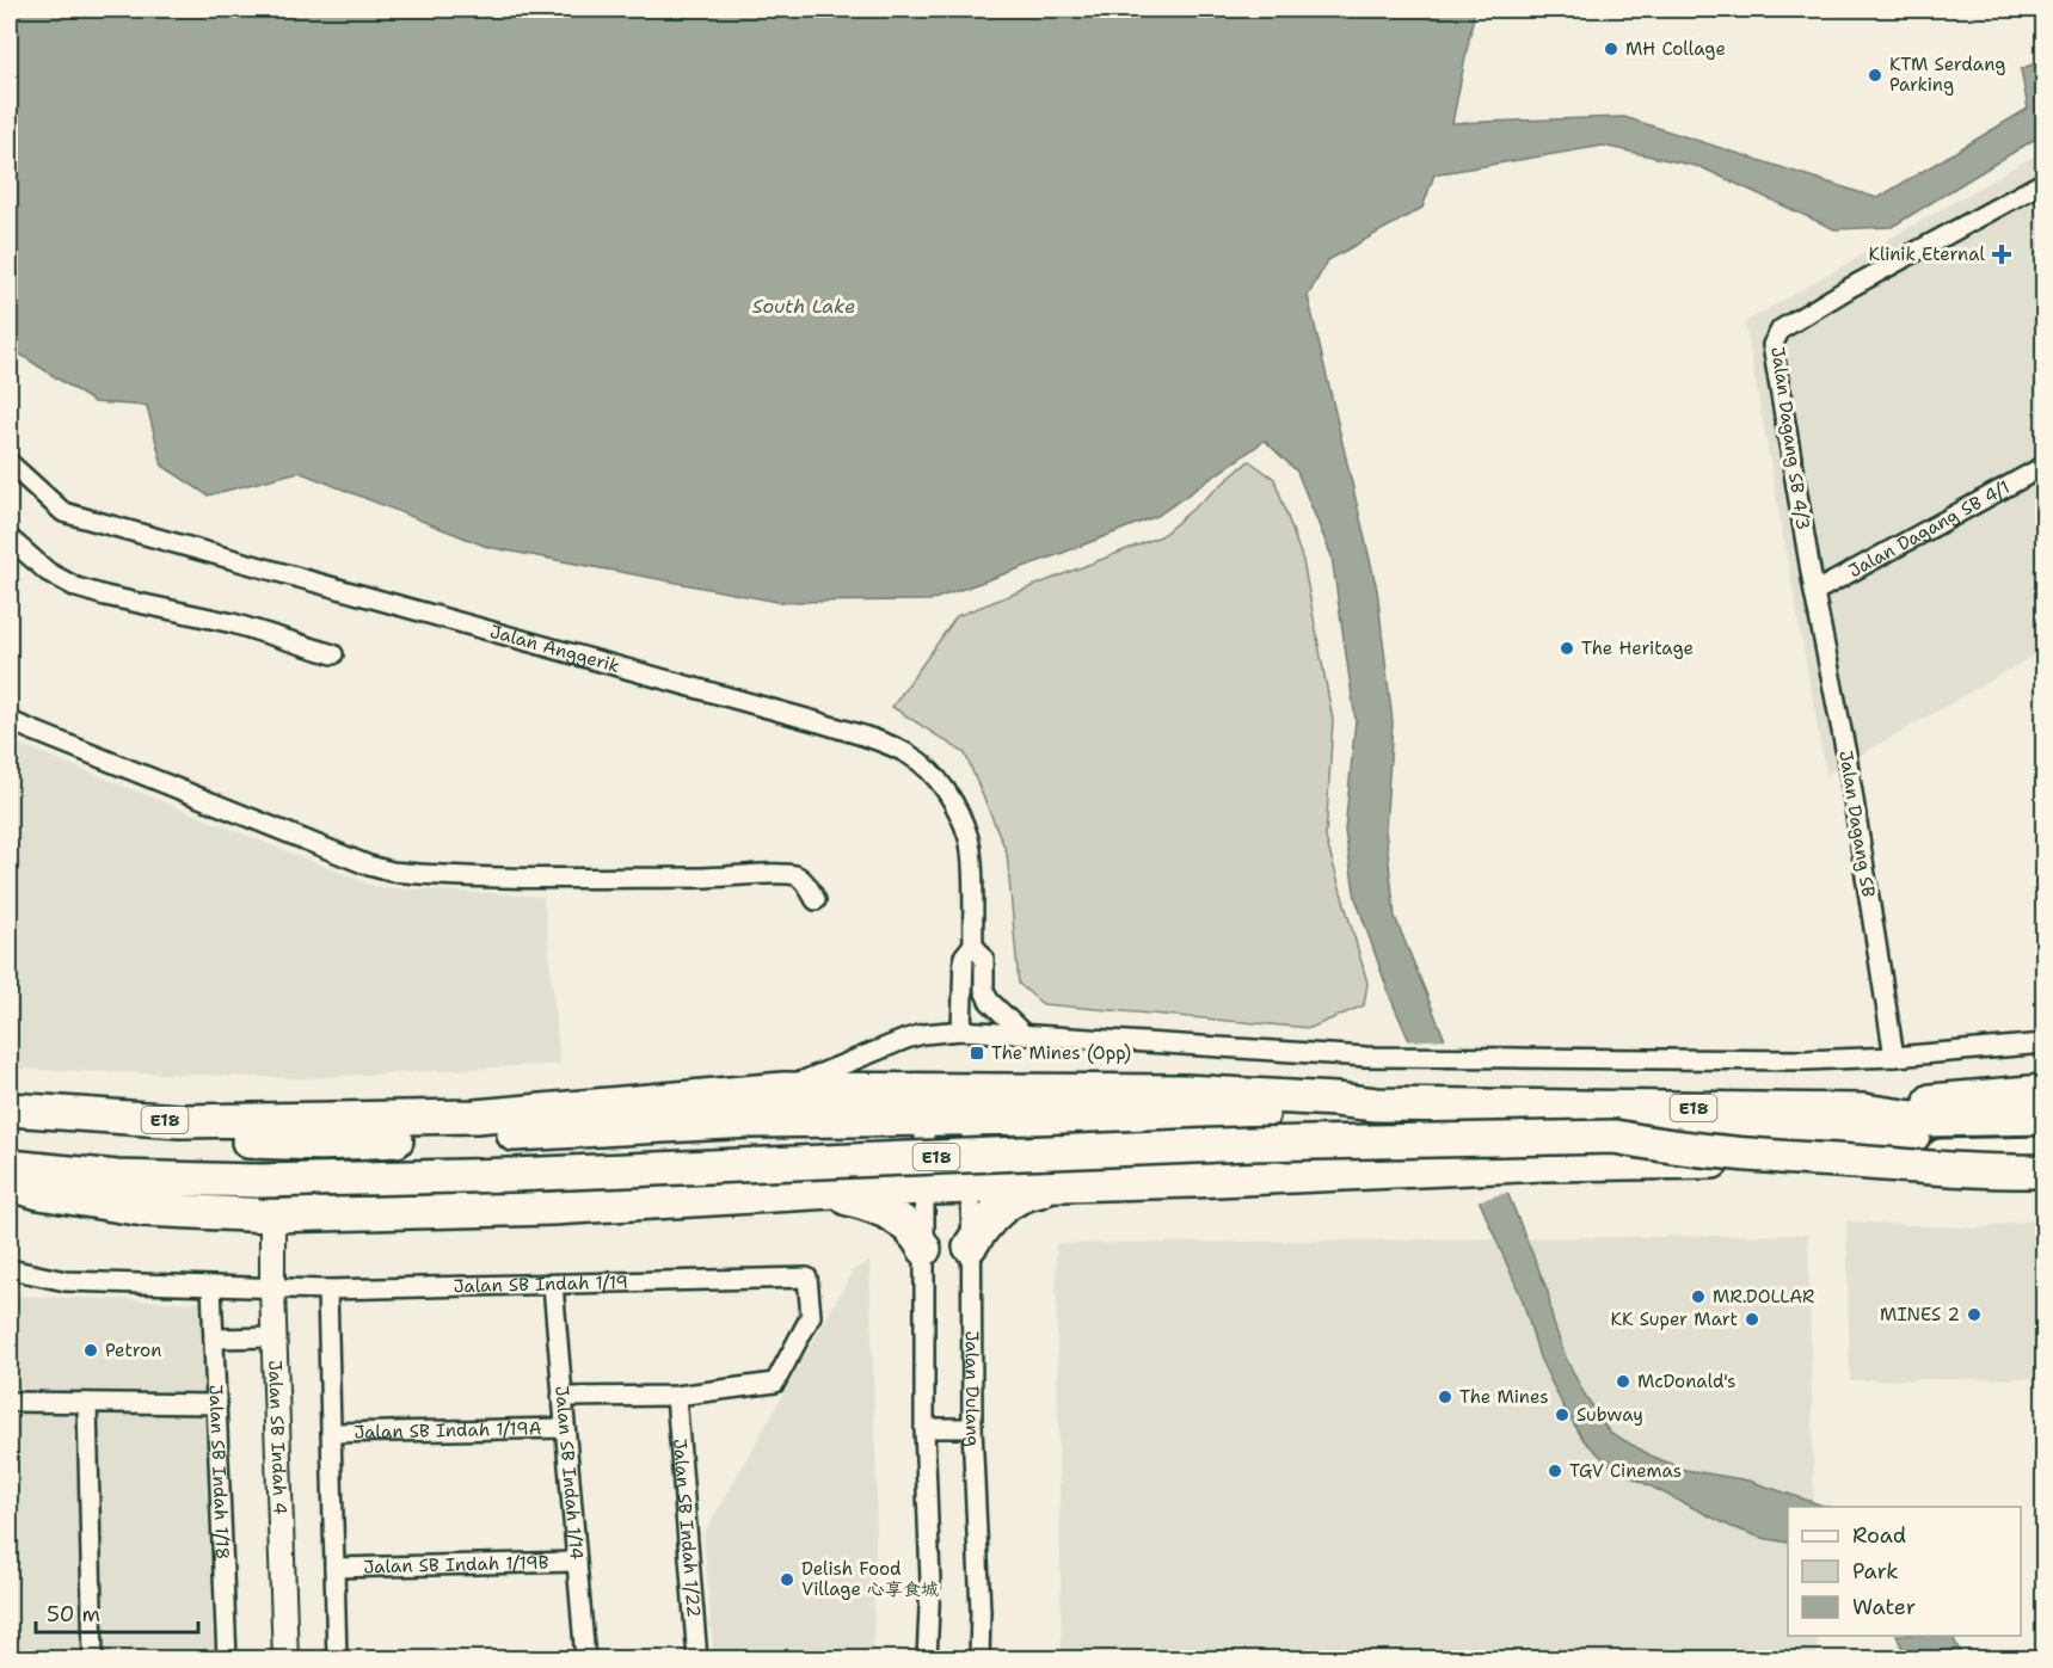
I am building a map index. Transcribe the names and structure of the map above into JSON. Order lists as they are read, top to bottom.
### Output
{
  "streets": {
    "highway": ["E18"],
    "street": [
      "Jalan Dagang SB 4/3",
      "Jalan Dagang SB 4/1",
      "Jalan Anggerik",
      "Jalan Dagang SB",
      "Jalan SB Indah 1/19",
      "Jalan Dulang",
      "Jalan SB Indah 1/19A",
      "Jalan SB Indah 4",
      "Jalan SB Indah 1/18",
      "Jalan SB Indah 1/14",
      "Jalan SB Indah 1/22",
      "Jalan SB Indah 1/19B"
    ]
  },
  "crossings": [
    ["Jalan Dagang SB 4/3", "Jalan Dagang SB 4/1"],
    ["Jalan Dagang SB 4/3", "Jalan Dagang SB"],
    ["Jalan Dagang SB 4/1", "Jalan Dagang SB"],
    ["Jalan SB Indah 1/19", "Jalan SB Indah 4"],
    ["Jalan SB Indah 1/19", "Jalan SB Indah 1/18"],
    ["Jalan SB Indah 1/19", "Jalan SB Indah 1/14"],
    ["Jalan SB Indah 1/19", "Jalan SB Indah 1/22"],
    ["Jalan SB Indah 1/19A", "Jalan SB Indah 1/14"],
    ["Jalan SB Indah 1/14", "Jalan SB Indah 1/19B"]
  ],
  "water": ["South Lake"],
  "places": {
    "other": [
      "MH Collage",
      "KTM Serdang Parking",
      "The Heritage",
      "MR.DOLLAR",
      "MINES 2",
      "KK Super Mart",
      "Petron",
      "McDonald's",
      "The Mines",
      "Subway",
      "TGV Cinemas",
      "Delish Food Village 心享食城"
    ],
    "health": ["Klinik Eternal"],
    "transit": ["The Mines (Opp)"]
  },
  "legend": ["Road", "Park", "Water"],
  "scale_bar": "50 m"
}
